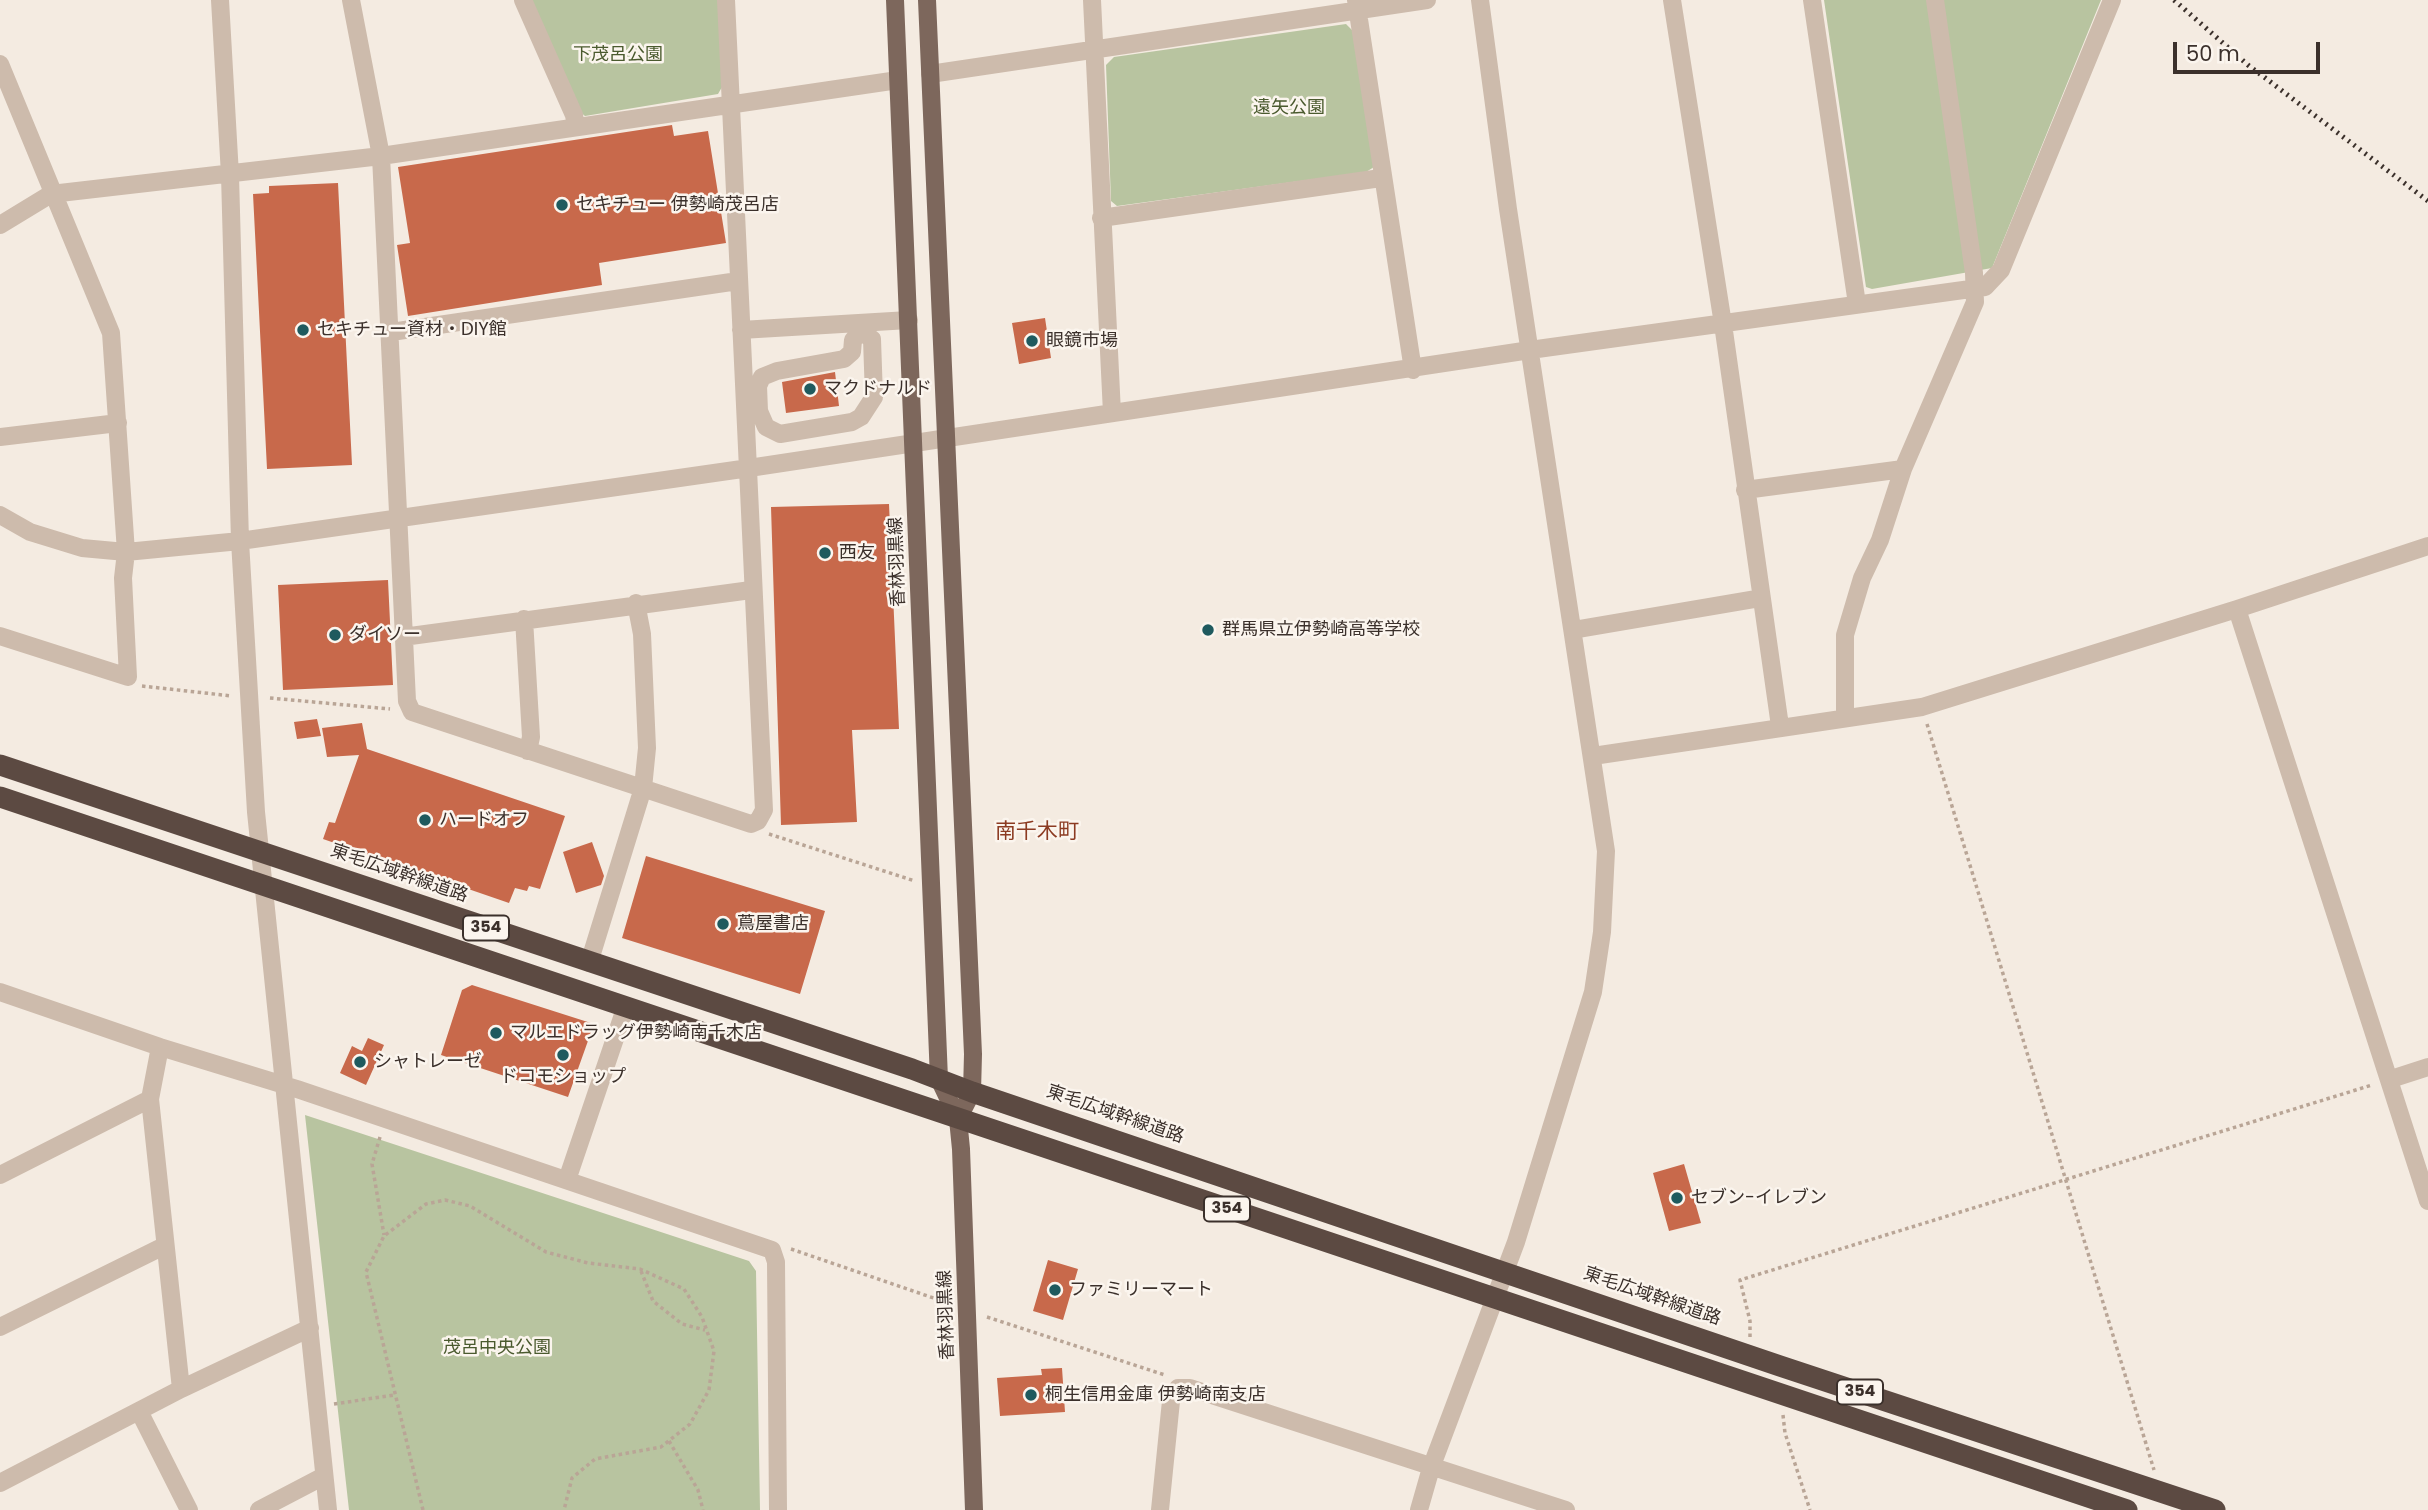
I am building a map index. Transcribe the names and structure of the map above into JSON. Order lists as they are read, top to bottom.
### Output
{
  "streets": {
    "highway": ["東毛広域幹線道路", "354"],
    "main road": ["香林羽黒線"]
  },
  "crossings": [
    ["香林羽黒線", "東毛広域幹線道路"],
    ["香林羽黒線", "354"]
  ],
  "districts": ["南千木町"],
  "parks": ["下茂呂公園", "遠矢公園", "茂呂中央公園"],
  "places": [
    "セキチュー 伊勢崎茂呂店",
    "セキチュー資材・DIY館",
    "眼鏡市場",
    "マクドナルド",
    "西友",
    "群馬県立伊勢崎高等学校",
    "ダイソー",
    "ハードオフ",
    "蔦屋書店",
    "マルエドラッグ伊勢崎南千木店",
    "ドコモショップ",
    "シャトレーゼ",
    "セブン-イレブン",
    "ファミリーマート",
    "桐生信用金庫 伊勢崎南支店"
  ],
  "scale_bar": "50 m"
}
